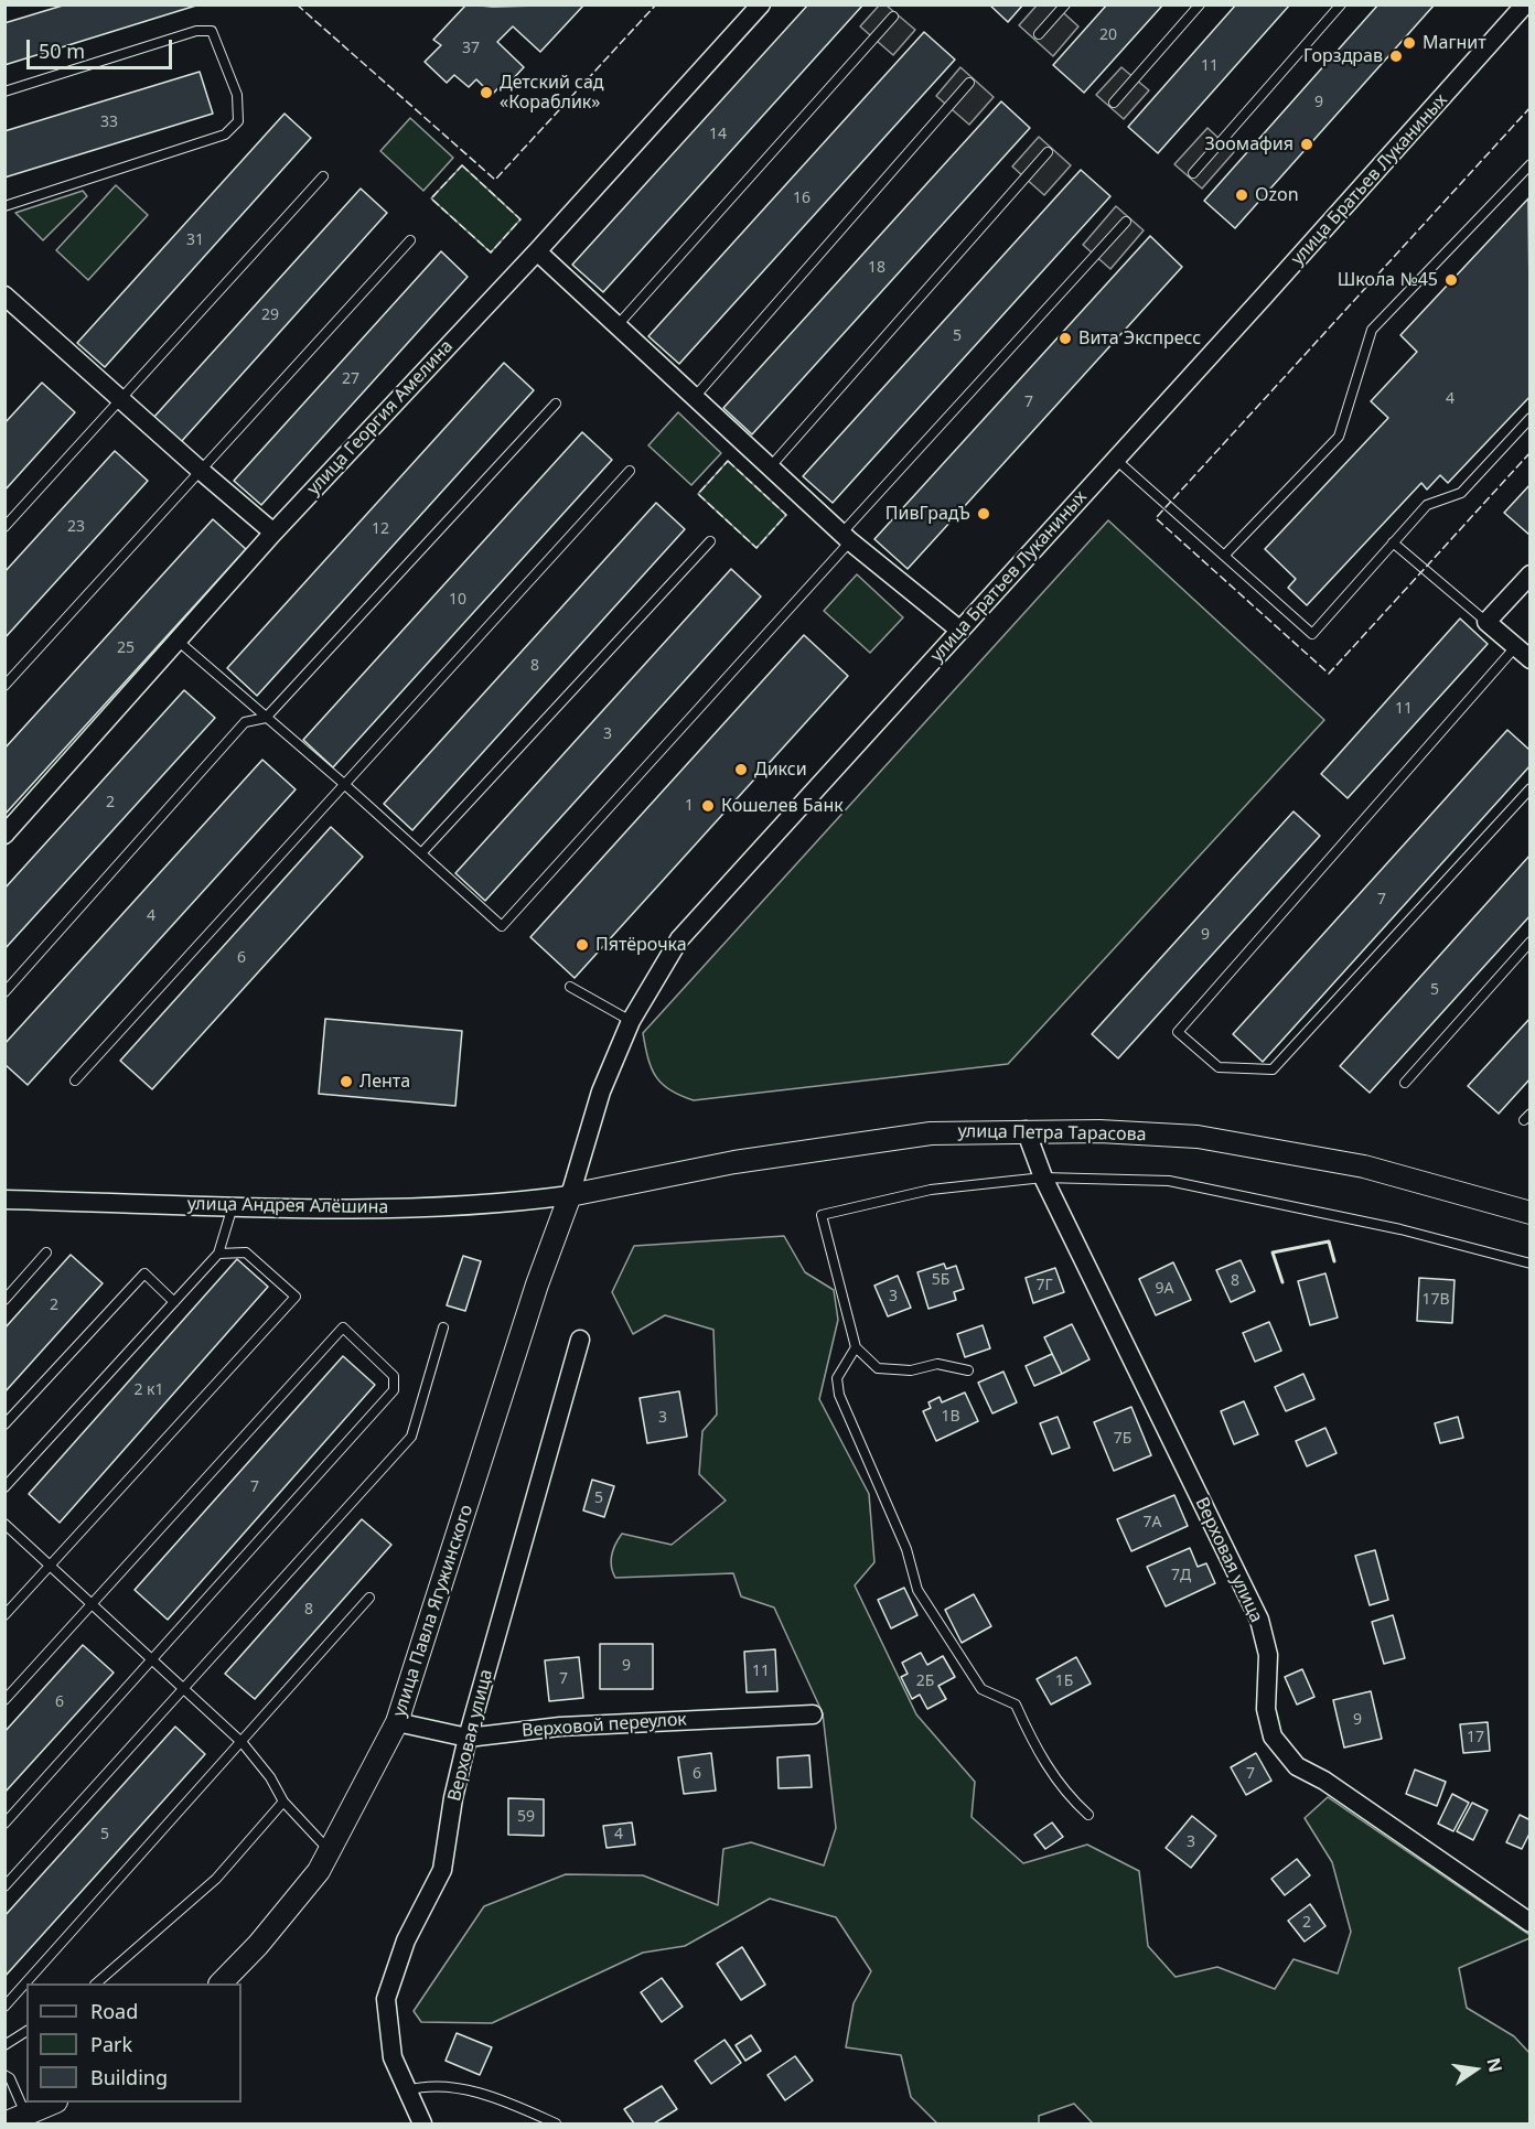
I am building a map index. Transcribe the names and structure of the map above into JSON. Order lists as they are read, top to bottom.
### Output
{
  "streets": {
    "street": [
      "улица Братьев Луканиных",
      "улица Георгия Амелина",
      "улица Петра Тарасова",
      "улица Андрея Алёшина",
      "Верховая улица",
      "улица Павла Ягужинского",
      "Верховой переулок"
    ]
  },
  "crossings": [
    ["улица Братьев Луканиных", "улица Петра Тарасова"],
    ["улица Братьев Луканиных", "улица Андрея Алёшина"],
    ["улица Братьев Луканиных", "улица Павла Ягужинского"],
    ["улица Петра Тарасова", "улица Андрея Алёшина"],
    ["улица Петра Тарасова", "Верховая улица"],
    ["улица Петра Тарасова", "улица Павла Ягужинского"],
    ["улица Андрея Алёшина", "улица Павла Ягужинского"],
    ["Верховая улица", "Верховой переулок"],
    ["улица Павла Ягужинского", "Верховой переулок"]
  ],
  "places": [
    "Магнит",
    "Горздрав",
    "Детский сад «Кораблик»",
    "Зоомафия",
    "Ozon",
    "Школа №45",
    "Вита Экспресс",
    "ПивГрадЪ",
    "Дикси",
    "Кошелев Банк",
    "Пятёрочка",
    "Лента"
  ],
  "house_numbers": [
    "20",
    "37",
    "11",
    "9",
    "33",
    "14",
    "16",
    "31",
    "18",
    "29",
    "5",
    "27",
    "4",
    "7",
    "23",
    "12",
    "10",
    "25",
    "8",
    "11",
    "3",
    "2",
    "1",
    "7",
    "4",
    "9",
    "6",
    "5",
    "5Б",
    "8",
    "7Г",
    "9А",
    "3",
    "17В",
    "2",
    "2 к1",
    "1В",
    "3",
    "7Б",
    "7",
    "5",
    "7А",
    "7Д",
    "8",
    "9",
    "11",
    "7",
    "2Б",
    "1Б",
    "6",
    "9",
    "17",
    "6",
    "7",
    "59",
    "5",
    "4",
    "3",
    "2"
  ],
  "legend": ["Road", "Park", "Building"],
  "scale_bar": "50 m",
  "north": "right"
}
